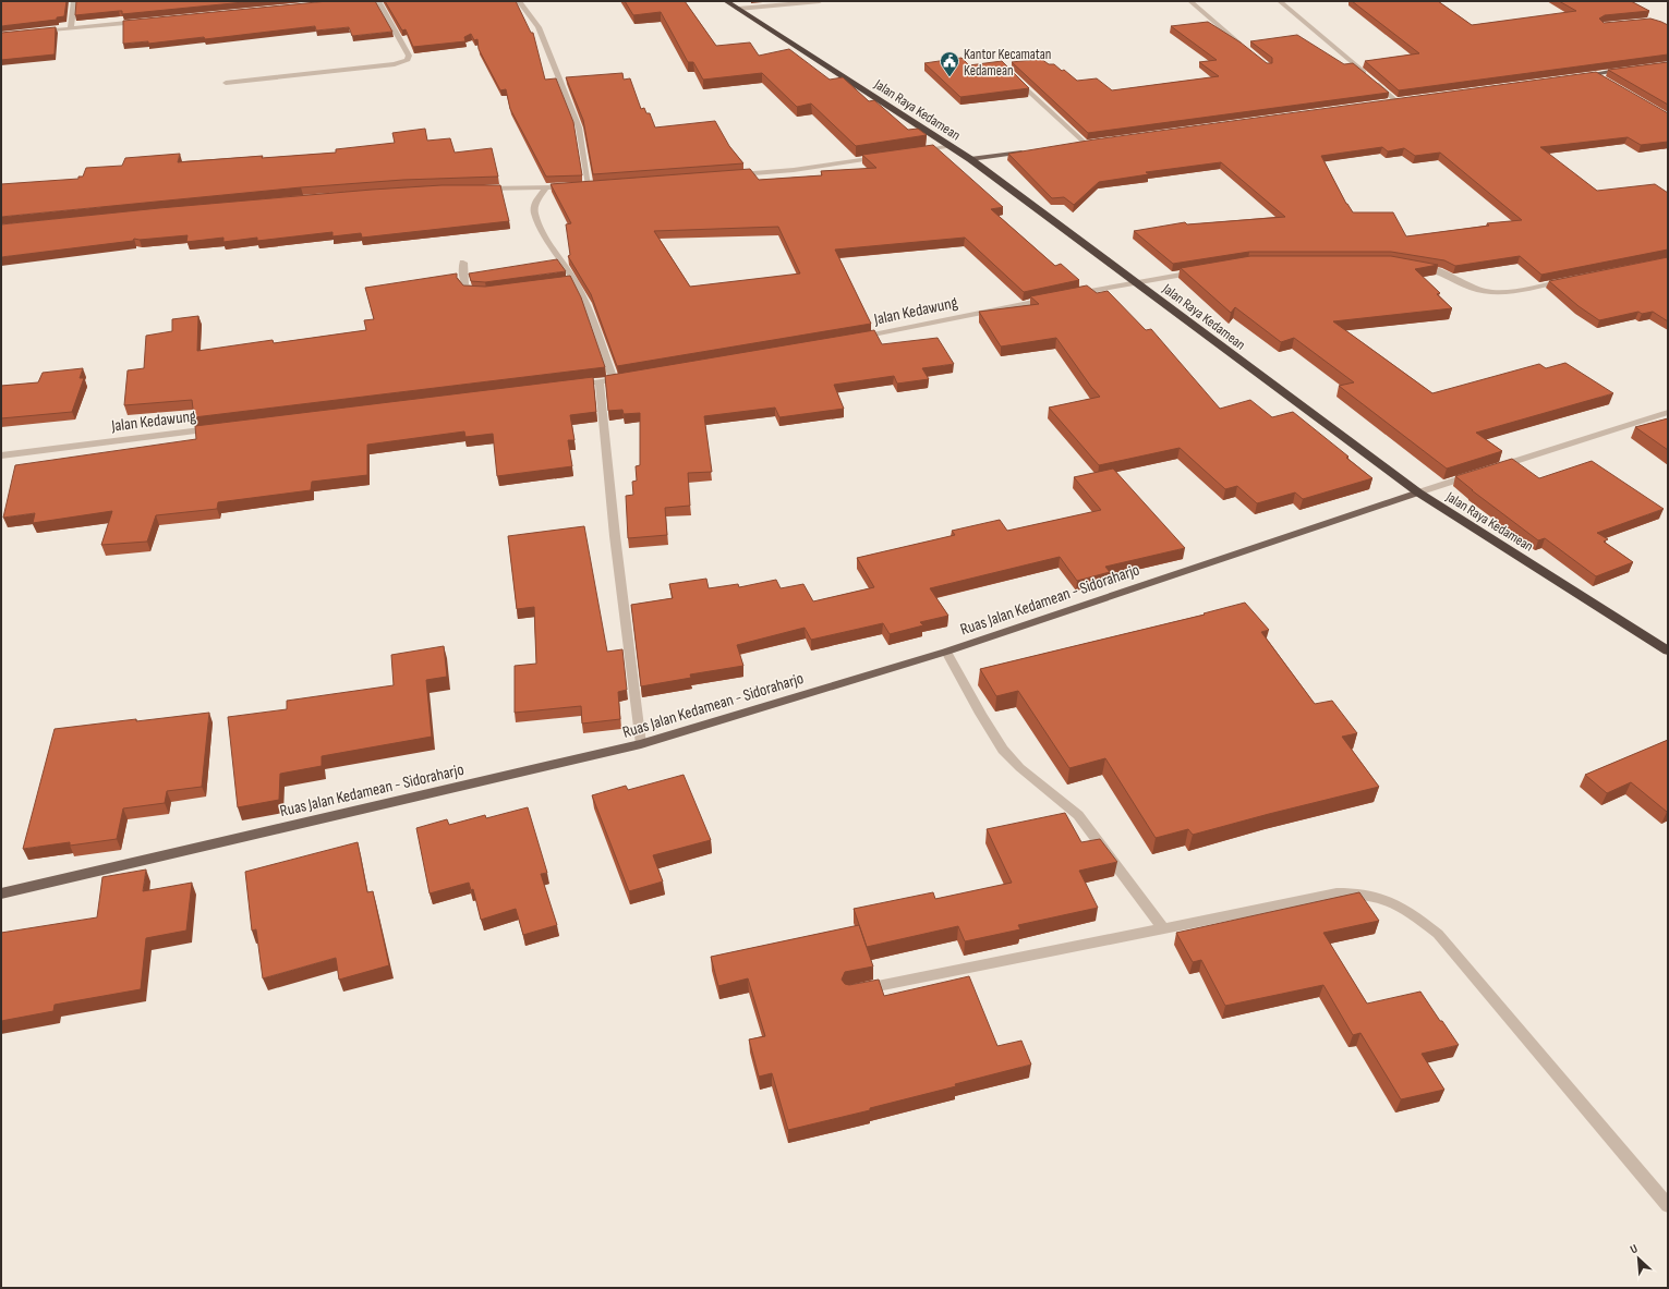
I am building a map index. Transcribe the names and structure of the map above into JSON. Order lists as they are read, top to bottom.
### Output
{
  "streets": {
    "highway": ["Jalan Raya Kedamean"],
    "main road": ["Ruas Jalan Kedamean - Sidoraharjo"],
    "street": ["Jalan Kedawung"]
  },
  "crossings": [
    ["Jalan Raya Kedamean", "Jalan Kedawung"],
    ["Jalan Raya Kedamean", "Ruas Jalan Kedamean - Sidoraharjo"]
  ],
  "places": {
    "public building": ["Kantor Kecamatan Kedamean"]
  },
  "north": "top left"
}
